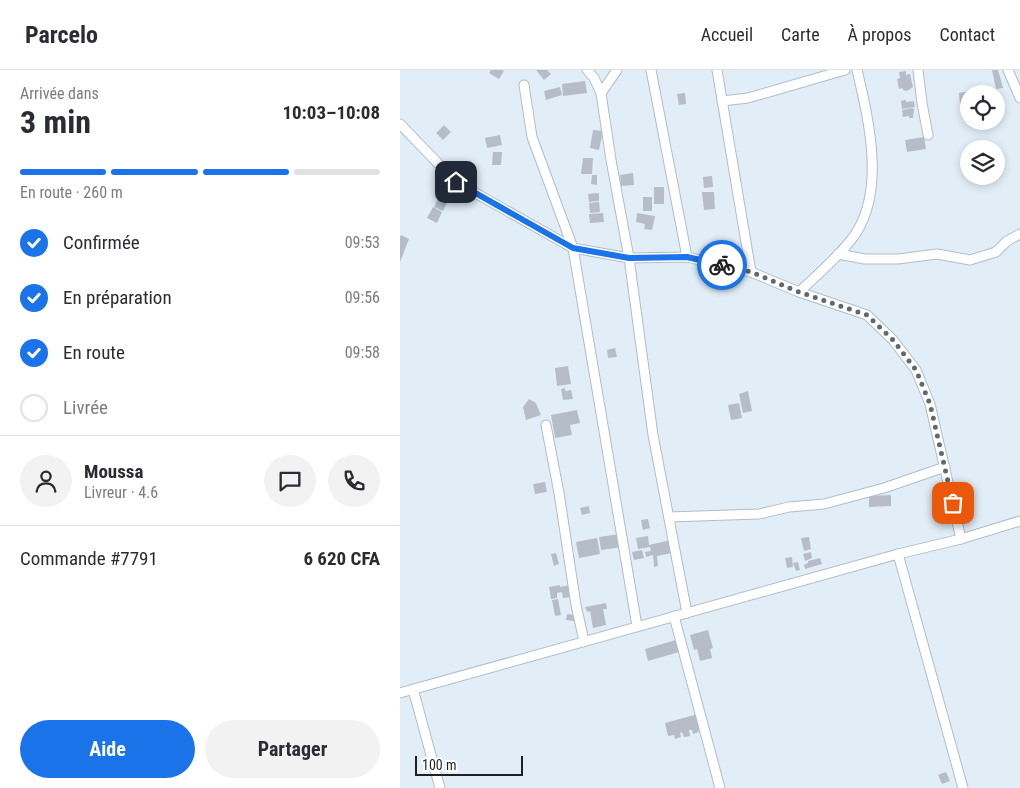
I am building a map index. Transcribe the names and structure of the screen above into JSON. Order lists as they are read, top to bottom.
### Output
{
  "scale_bar": "100 m",
  "page": {
    "header": "Parcelo",
    "nav": [
      "Accueil",
      "Carte",
      "À propos",
      "Contact"
    ],
    "heading": ["3 min", "Arrivée dans", "10:03–10:08"],
    "panel": [
      "Moussa",
      "Livreur · 4.6",
      "Commande #7791",
      "6 620 CFA"
    ],
    "bar": "En route · 260 m",
    "list": [
      ["Confirmée", "09:53"],
      ["En préparation", "09:56"],
      ["En route", "09:58"],
      "Livrée"
    ],
    "buttons": ["Aide", "Partager"],
    "scale": "100 m"
  }
}
